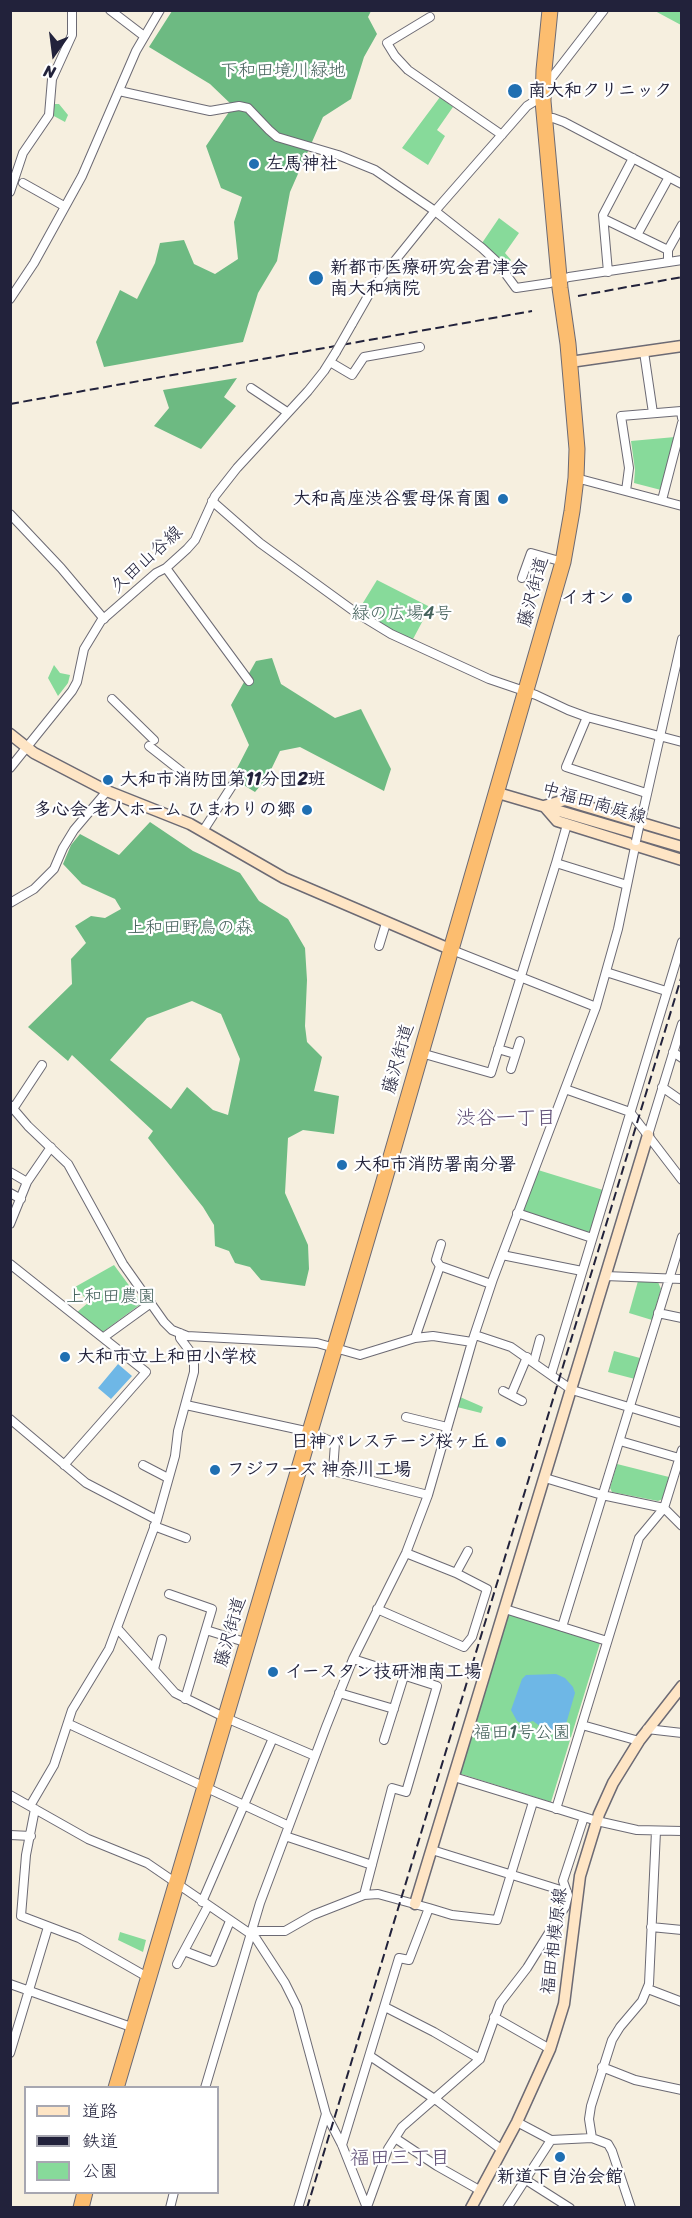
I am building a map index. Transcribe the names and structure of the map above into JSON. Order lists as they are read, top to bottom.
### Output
{
  "streets": {
    "highway": ["藤沢街道"],
    "street": ["久田山谷線", "中福田南庭線", "福田相模原線"]
  },
  "crossings": [
    ["久田山谷線", "藤沢街道"],
    ["藤沢街道", "中福田南庭線"]
  ],
  "districts": ["渋谷一丁目", "福田三丁目"],
  "parks": [
    "下和田境川緑地",
    "緑の広場4号",
    "上和田野鳥の森",
    "上和田農園",
    "福田1号公園"
  ],
  "places": [
    "南大和クリニック",
    "左馬神社",
    "新都市医療研究会君津会 南大和病院",
    "大和高座渋谷雲母保育園",
    "イオン",
    "大和市消防団第11分団2班",
    "多心会 老人ホーム ひまわりの郷",
    "大和市消防署南分署",
    "大和市立上和田小学校",
    "日神パレステージ桜ヶ丘",
    "フジフーズ 神奈川工場",
    "イースタン技研湘南工場",
    "新道下自治会館"
  ],
  "legend": ["道路", "鉄道", "公園"],
  "north": "bottom"
}
